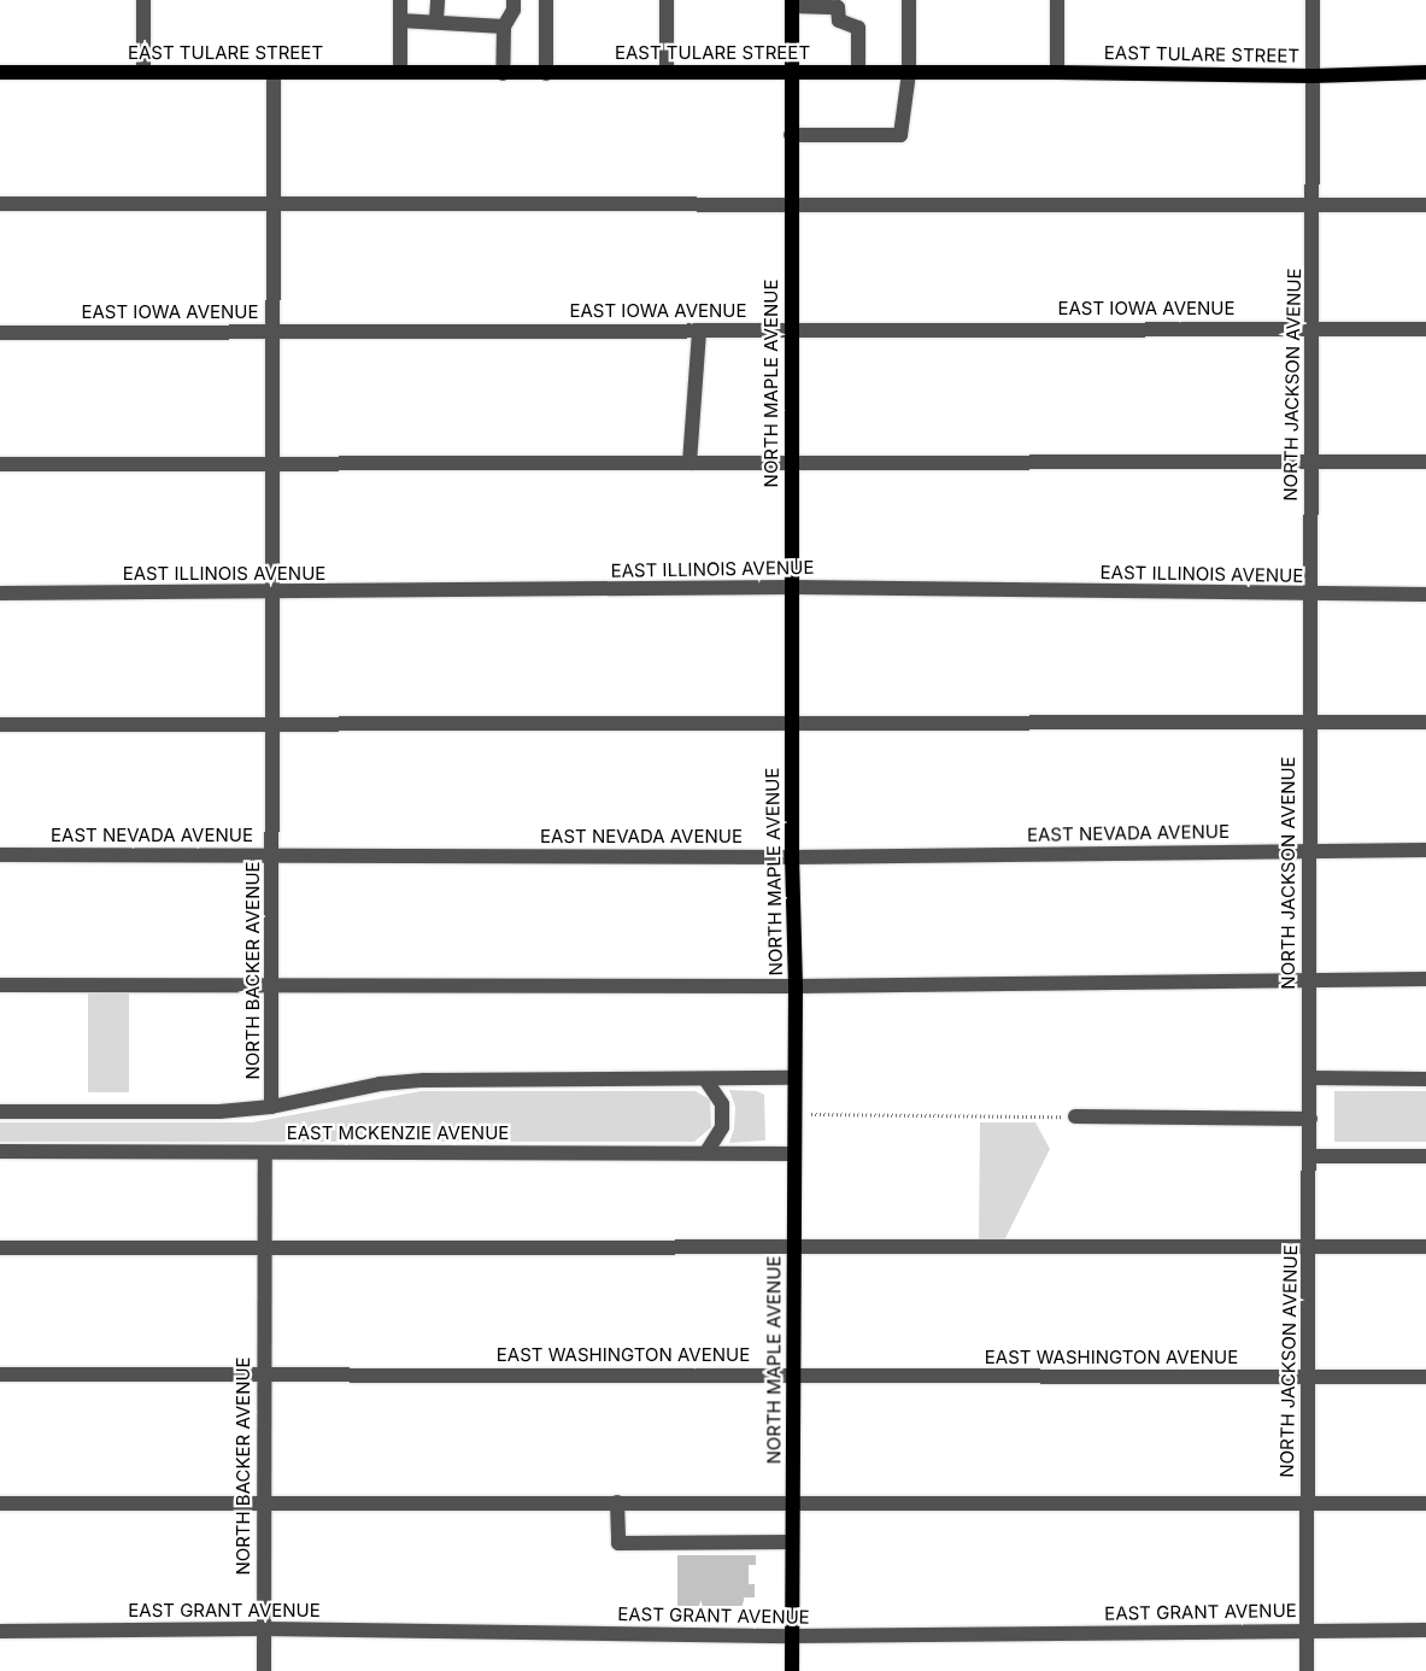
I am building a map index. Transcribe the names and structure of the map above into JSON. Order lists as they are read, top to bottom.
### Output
{
  "streets": {
    "main road": ["EAST TULARE STREET", "NORTH MAPLE AVENUE"],
    "street": [
      "EAST IOWA AVENUE",
      "NORTH JACKSON AVENUE",
      "EAST ILLINOIS AVENUE",
      "EAST NEVADA AVENUE",
      "NORTH BACKER AVENUE",
      "EAST MCKENZIE AVENUE",
      "EAST WASHINGTON AVENUE",
      "EAST GRANT AVENUE"
    ]
  },
  "crossings": [
    ["EAST TULARE STREET", "NORTH MAPLE AVENUE"],
    ["EAST TULARE STREET", "NORTH JACKSON AVENUE"],
    ["EAST TULARE STREET", "NORTH BACKER AVENUE"],
    ["EAST IOWA AVENUE", "NORTH MAPLE AVENUE"],
    ["EAST IOWA AVENUE", "NORTH JACKSON AVENUE"],
    ["EAST IOWA AVENUE", "NORTH BACKER AVENUE"],
    ["NORTH MAPLE AVENUE", "EAST ILLINOIS AVENUE"],
    ["NORTH MAPLE AVENUE", "EAST NEVADA AVENUE"],
    ["NORTH MAPLE AVENUE", "EAST MCKENZIE AVENUE"],
    ["NORTH MAPLE AVENUE", "EAST WASHINGTON AVENUE"],
    ["NORTH MAPLE AVENUE", "EAST GRANT AVENUE"],
    ["NORTH JACKSON AVENUE", "EAST ILLINOIS AVENUE"],
    ["NORTH JACKSON AVENUE", "EAST NEVADA AVENUE"],
    ["NORTH JACKSON AVENUE", "EAST WASHINGTON AVENUE"],
    ["NORTH JACKSON AVENUE", "EAST GRANT AVENUE"],
    ["EAST ILLINOIS AVENUE", "NORTH BACKER AVENUE"],
    ["EAST NEVADA AVENUE", "NORTH BACKER AVENUE"],
    ["NORTH BACKER AVENUE", "EAST MCKENZIE AVENUE"],
    ["NORTH BACKER AVENUE", "EAST WASHINGTON AVENUE"],
    ["NORTH BACKER AVENUE", "EAST GRANT AVENUE"]
  ]
}
